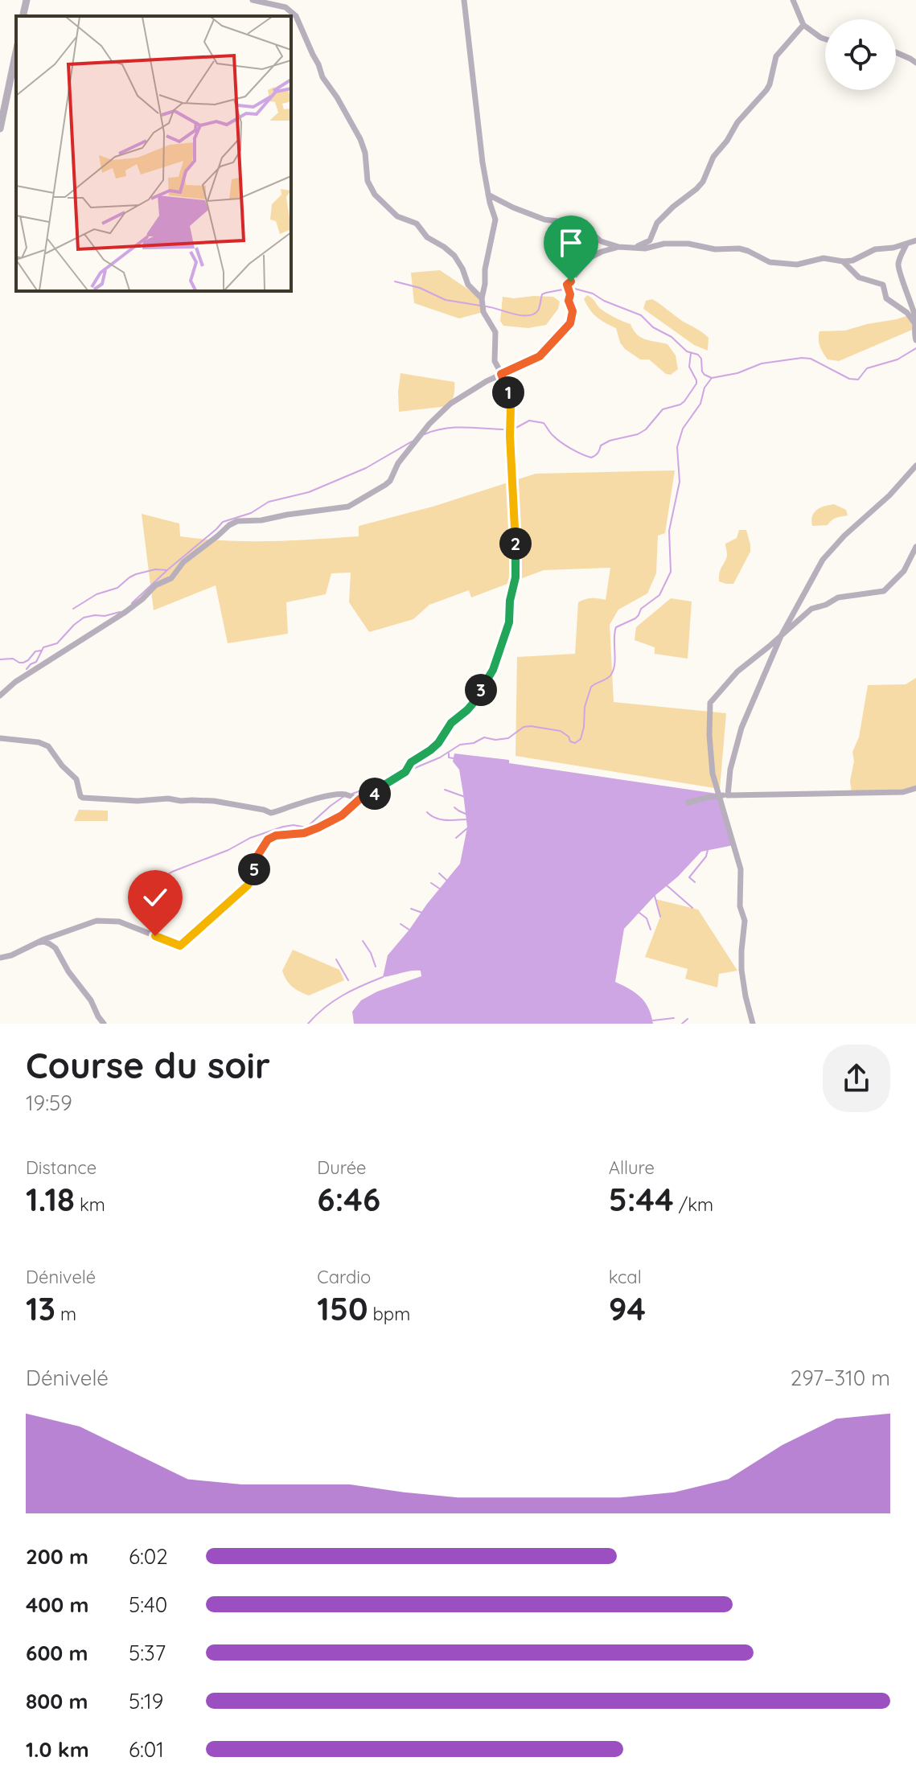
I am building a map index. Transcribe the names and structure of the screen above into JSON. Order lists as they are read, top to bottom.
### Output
{
  "page": {
    "pins": [
      "1",
      "2",
      "3",
      "4",
      "5"
    ],
    "heading": ["Course du soir", "19:59"],
    "stats": [
      ["Distance", "1.18 km"],
      ["Durée", "6:46"],
      ["Allure", "5:44 /km"],
      ["Dénivelé", "13 m"],
      ["Cardio", "150 bpm"],
      ["kcal", "94"]
    ],
    "chart": ["Dénivelé", "297–310 m"],
    "list": [
      {
        "name": "200 m",
        "note": "6:02"
      },
      {
        "name": "400 m",
        "note": "5:40"
      },
      {
        "name": "600 m",
        "note": "5:37"
      },
      {
        "name": "800 m",
        "note": "5:19"
      },
      {
        "name": "1.0 km",
        "note": "6:01"
      }
    ]
  }
}
